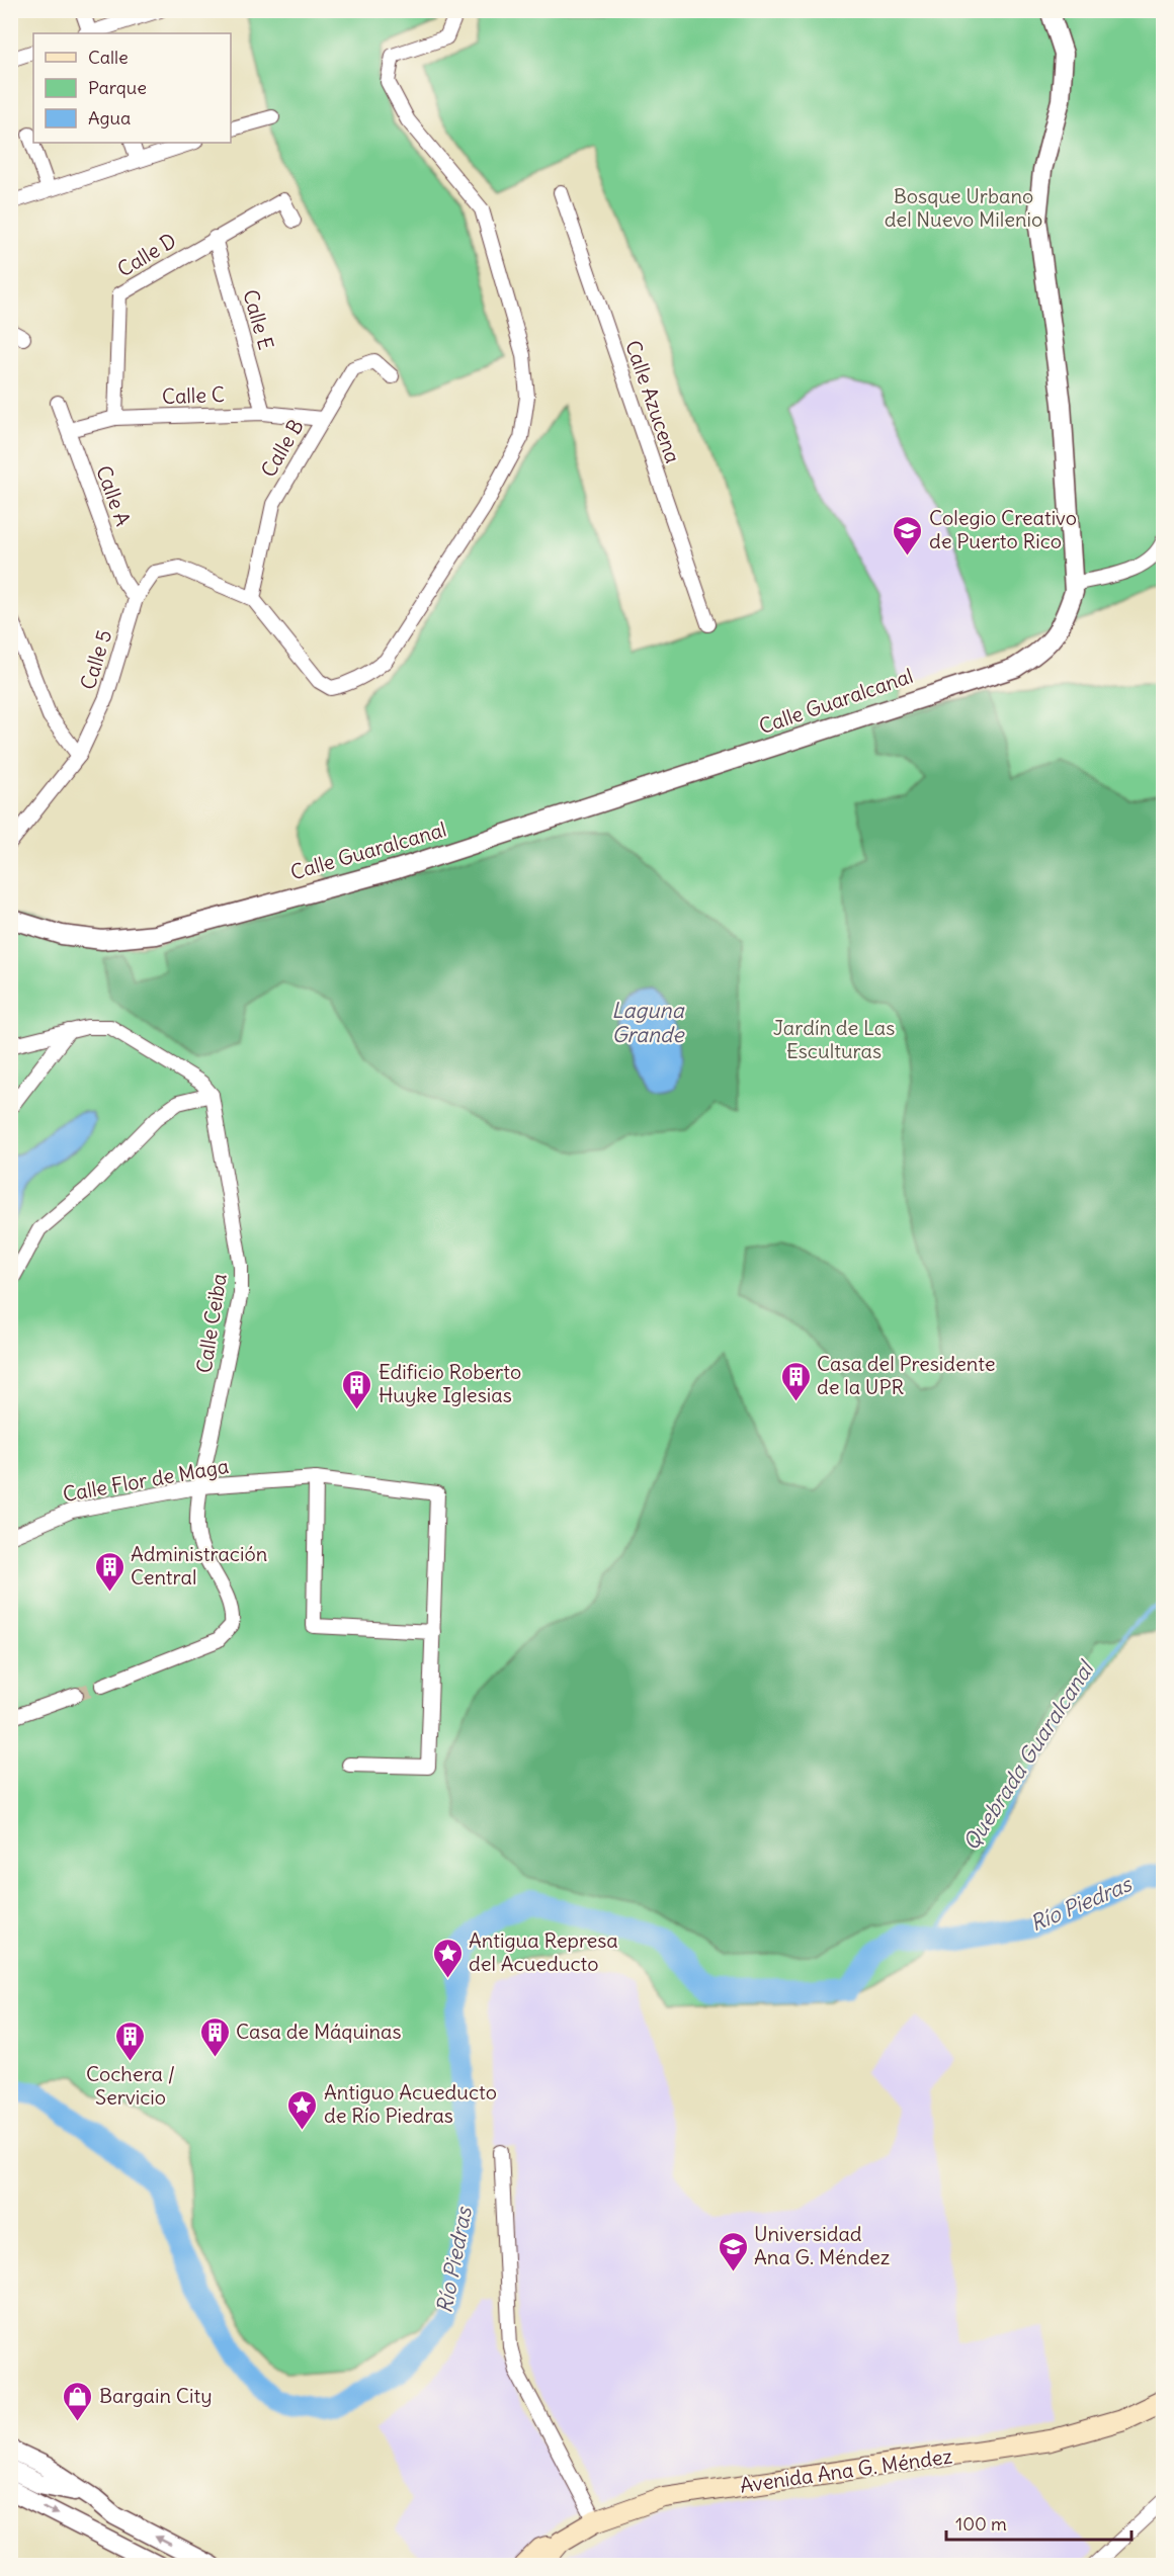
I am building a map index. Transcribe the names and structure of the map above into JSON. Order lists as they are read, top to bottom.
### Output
{
  "streets": {
    "main road": ["Avenida Ana G. Méndez"],
    "street": [
      "Calle D",
      "Calle E",
      "Calle C",
      "Calle Azucena",
      "Calle B",
      "Calle A",
      "Calle 5",
      "Calle Guaralcanal",
      "Calle Ceiba",
      "Calle Flor de Maga"
    ]
  },
  "crossings": [
    ["Calle D", "Calle E"],
    ["Calle D", "Calle C"],
    ["Calle E", "Calle C"],
    ["Calle C", "Calle B"],
    ["Calle C", "Calle A"],
    ["Calle B", "Calle 5"],
    ["Calle A", "Calle 5"],
    ["Calle Ceiba", "Calle Flor de Maga"]
  ],
  "water": ["Laguna Grande", "Quebrada Guaralcanal", "Río Piedras"],
  "parks": ["Bosque Urbano del Nuevo Milenio", "Jardín de Las Esculturas"],
  "places": {
    "school or university": ["Colegio Creativo de Puerto Rico", "Universidad Ana G. Méndez"],
    "building": [
      "Casa del Presidente de la UPR",
      "Edificio Roberto Huyke Iglesias",
      "Administración Central",
      "Casa de Máquinas",
      "Cochera / Servicio"
    ],
    "place": ["Antigua Represa del Acueducto", "Antiguo Acueducto de Río Piedras"],
    "shop": ["Bargain City"]
  },
  "legend": ["Calle", "Parque", "Agua"],
  "scale_bar": "100 m"
}
